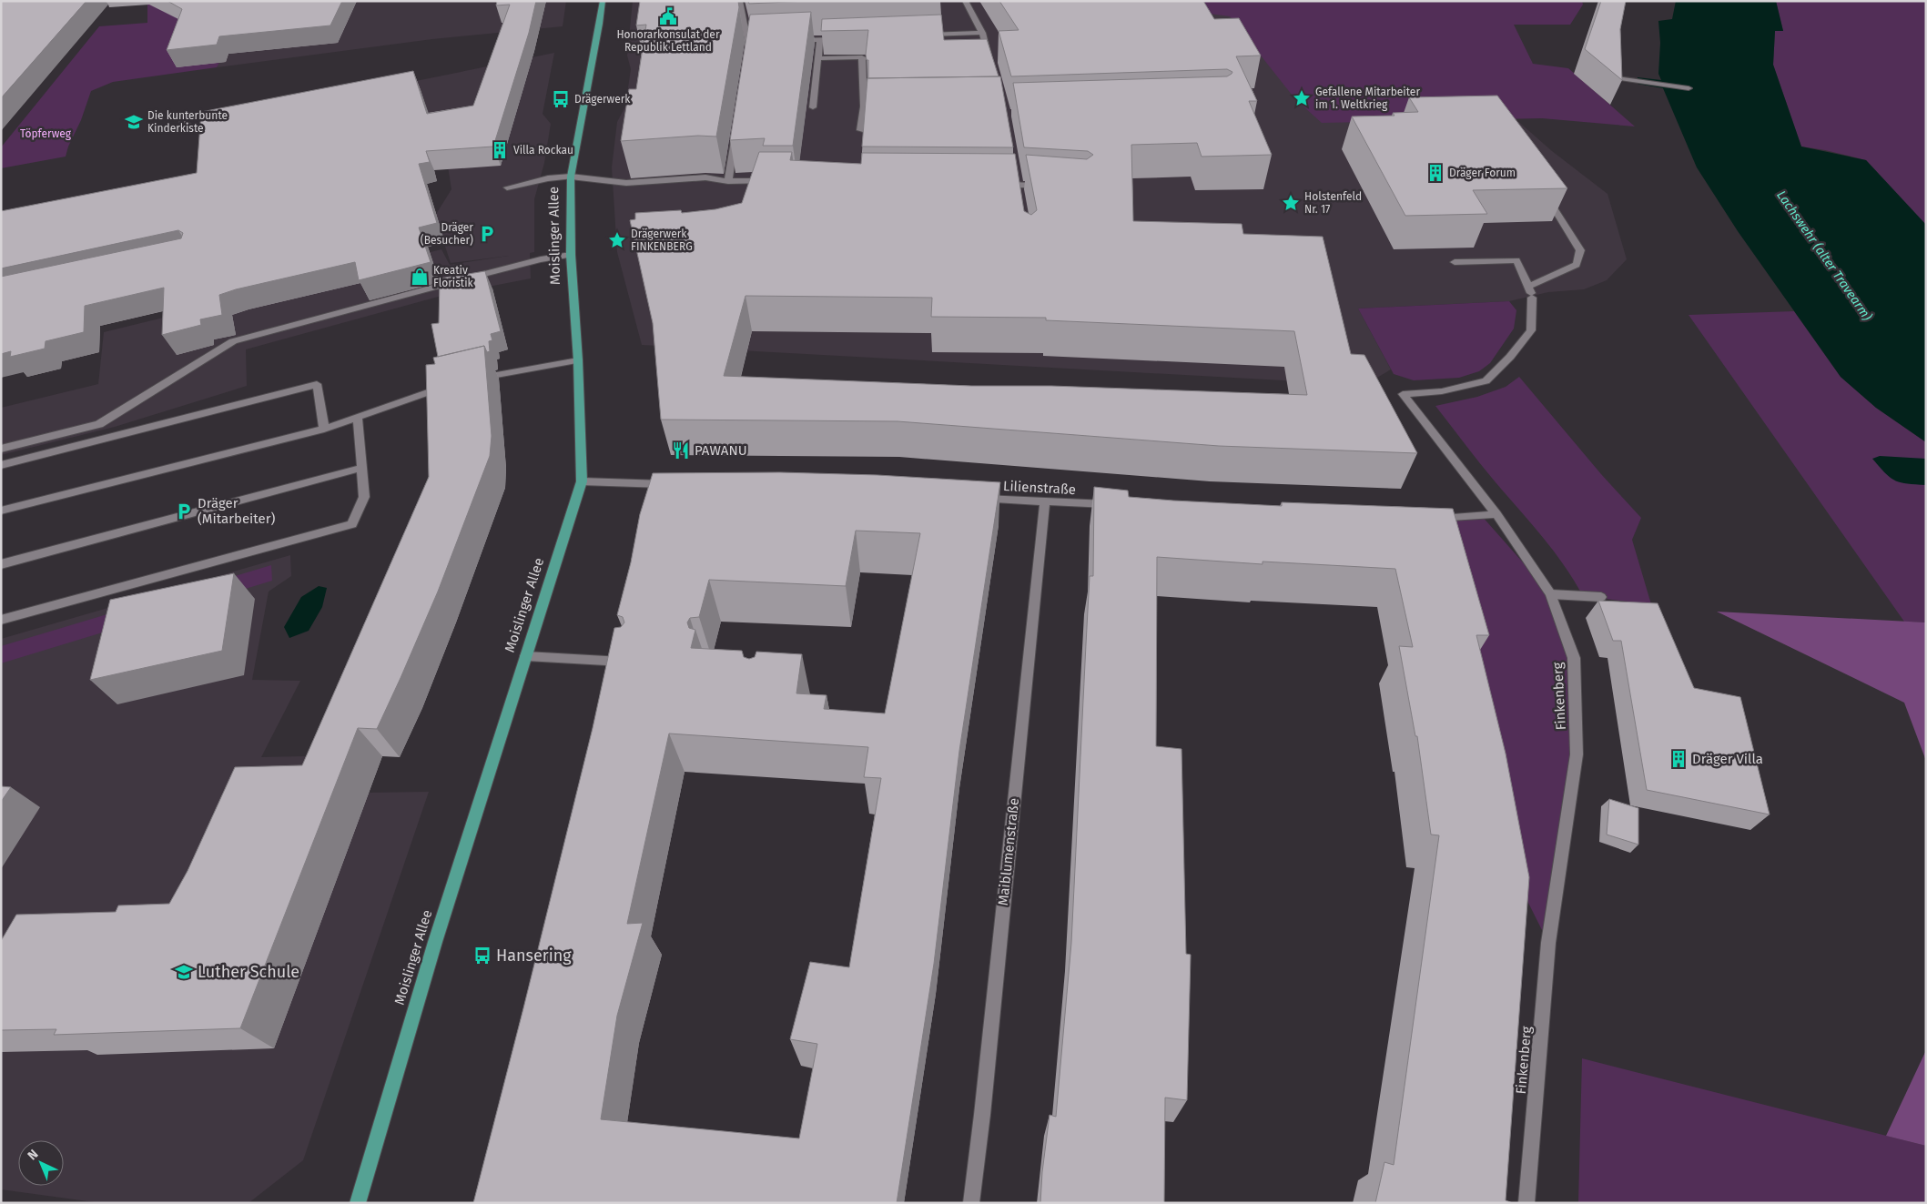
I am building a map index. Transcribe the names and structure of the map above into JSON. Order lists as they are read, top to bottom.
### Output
{
  "streets": {
    "main road": ["Moislinger Allee"],
    "street": ["Lilienstraße", "Finkenberg", "Maiblumenstraße"]
  },
  "crossings": [
    ["Lilienstraße", "Maiblumenstraße"]
  ],
  "water": ["Lachswehr (alter Travearm)"],
  "parks": ["Töpferweg"],
  "places": {
    "public building": ["Honorarkonsulat der Republik Lettland"],
    "place": ["Gefallene Mitarbeiter im 1. Weltkrieg", "Holstenfeld Nr. 17", "Drägerwerk FINKENBERG"],
    "bus stop": ["Drägerwerk", "Hansering"],
    "school or university": ["Die kunterbunte Kinderkiste", "Luther Schule"],
    "building": ["Villa Rockau", "Dräger Forum", "Dräger Villa"],
    "parking": ["Dräger (Besucher)", "Dräger (Mitarbeiter)"],
    "shop": ["Kreativ Floristik"],
    "restaurant": ["PAWANU"]
  },
  "north": "top left"
}
